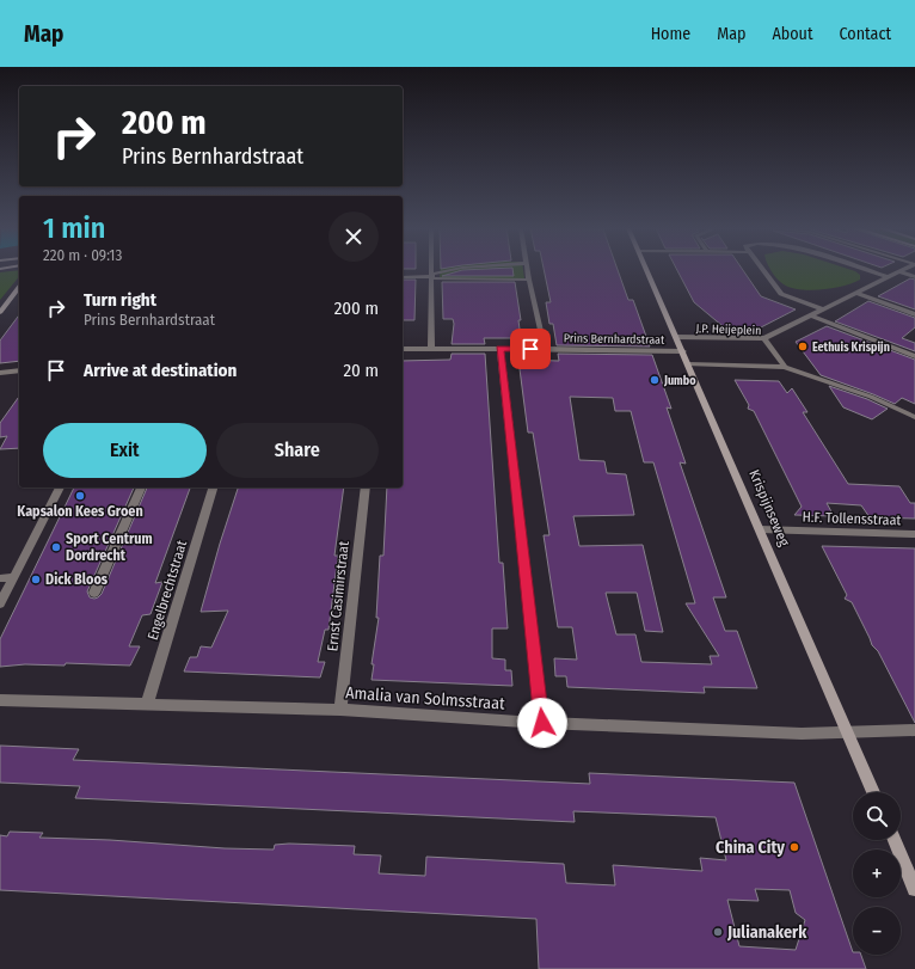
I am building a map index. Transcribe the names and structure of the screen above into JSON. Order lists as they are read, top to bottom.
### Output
{
  "streets": {
    "street": [
      "J.P. Heijeplein",
      "Prins Bernhardstraat",
      "Krispijnseweg",
      "H.F. Tollensstraat",
      "Engelbrechtstraat",
      "Ernst Casimirstraat",
      "Amalia van Solmsstraat"
    ]
  },
  "crossings": [
    ["J.P. Heijeplein", "Krispijnseweg"],
    ["Prins Bernhardstraat", "Krispijnseweg"],
    ["Krispijnseweg", "H.F. Tollensstraat"],
    ["Krispijnseweg", "Amalia van Solmsstraat"],
    ["Engelbrechtstraat", "Amalia van Solmsstraat"],
    ["Ernst Casimirstraat", "Amalia van Solmsstraat"]
  ],
  "places": [
    "Eethuis Krispijn",
    "Jumbo",
    "Kapsalon Kees Groen",
    "Sport Centrum Dordrecht",
    "Dick Bloos",
    "China City",
    "Julianakerk"
  ],
  "page": {
    "header": "Map",
    "nav": [
      "Home",
      "Map",
      "About",
      "Contact"
    ],
    "turn": ["200 m", "Prins Bernhardstraat"],
    "heading": ["1 min", "220 m · 09:13"],
    "list": [
      {
        "name": "Turn right",
        "note": "Prins Bernhardstraat",
        "value": "200 m"
      },
      {
        "name": "Arrive at destination",
        "value": "20 m"
      }
    ],
    "buttons": ["Exit", "Share"],
    "map_buttons": ["+", "−"]
  }
}
